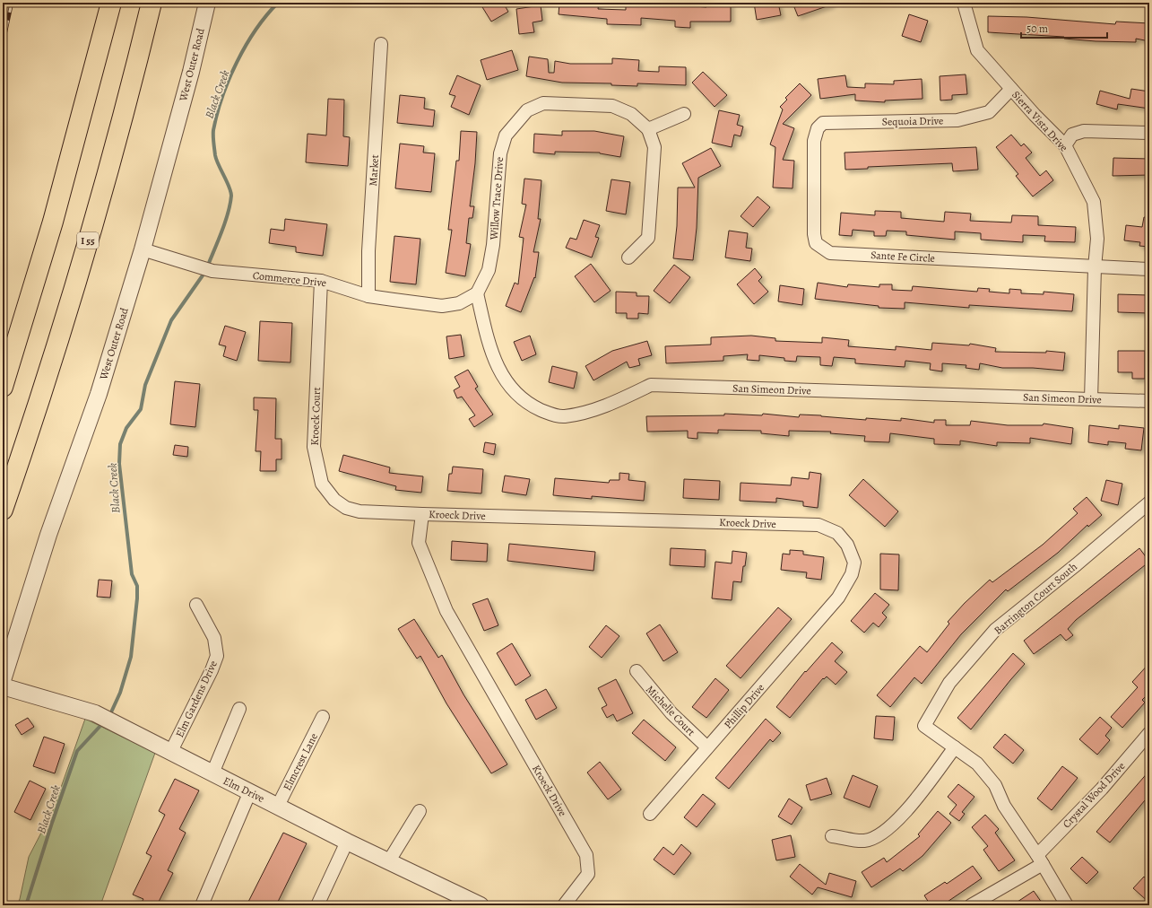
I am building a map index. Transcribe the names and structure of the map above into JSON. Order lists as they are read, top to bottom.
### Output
{
  "streets": {
    "highway": ["I 55"],
    "street": [
      "West Outer Road",
      "Sequoia Drive",
      "Sierra Vista Drive",
      "Market",
      "Willow Trace Drive",
      "Sante Fe Circle",
      "Commerce Drive",
      "San Simeon Drive",
      "Kroeck Court",
      "Kroeck Drive",
      "Barrington Court South",
      "Elm Gardens Drive",
      "Phillip Drive",
      "Michelle Court",
      "Elmcrest Lane",
      "Elm Drive",
      "Crystal Wood Drive"
    ]
  },
  "crossings": [
    ["West Outer Road", "Commerce Drive"],
    ["Sequoia Drive", "Sierra Vista Drive"],
    ["Sequoia Drive", "Sante Fe Circle"],
    ["Sierra Vista Drive", "Sante Fe Circle"],
    ["Sierra Vista Drive", "San Simeon Drive"],
    ["Market", "Commerce Drive"],
    ["Willow Trace Drive", "Commerce Drive"],
    ["Willow Trace Drive", "San Simeon Drive"],
    ["Commerce Drive", "San Simeon Drive"],
    ["Commerce Drive", "Kroeck Court"],
    ["Kroeck Court", "Kroeck Drive"],
    ["Kroeck Drive", "Phillip Drive"],
    ["Elm Gardens Drive", "Elm Drive"],
    ["Phillip Drive", "Michelle Court"],
    ["Elmcrest Lane", "Elm Drive"]
  ],
  "water": ["Black Creek"],
  "scale_bar": "50 m"
}
